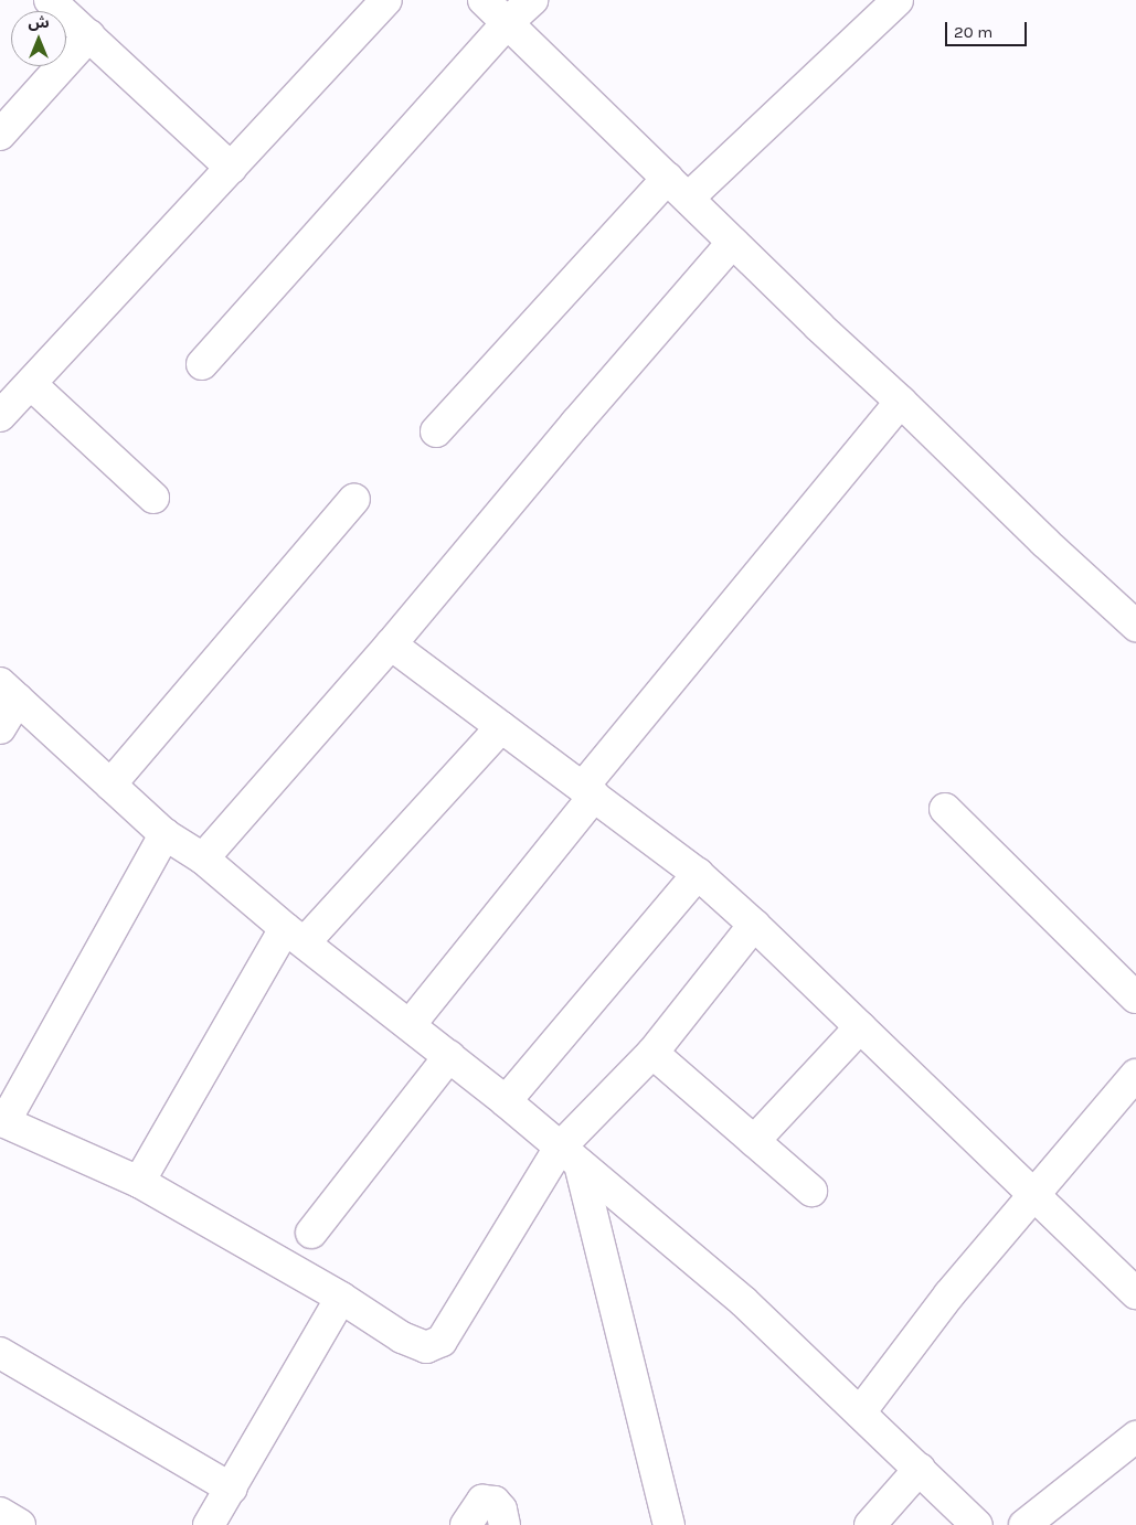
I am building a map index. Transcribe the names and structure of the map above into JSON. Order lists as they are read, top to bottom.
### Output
{
  "scale_bar": "20 m",
  "north": "top"
}
